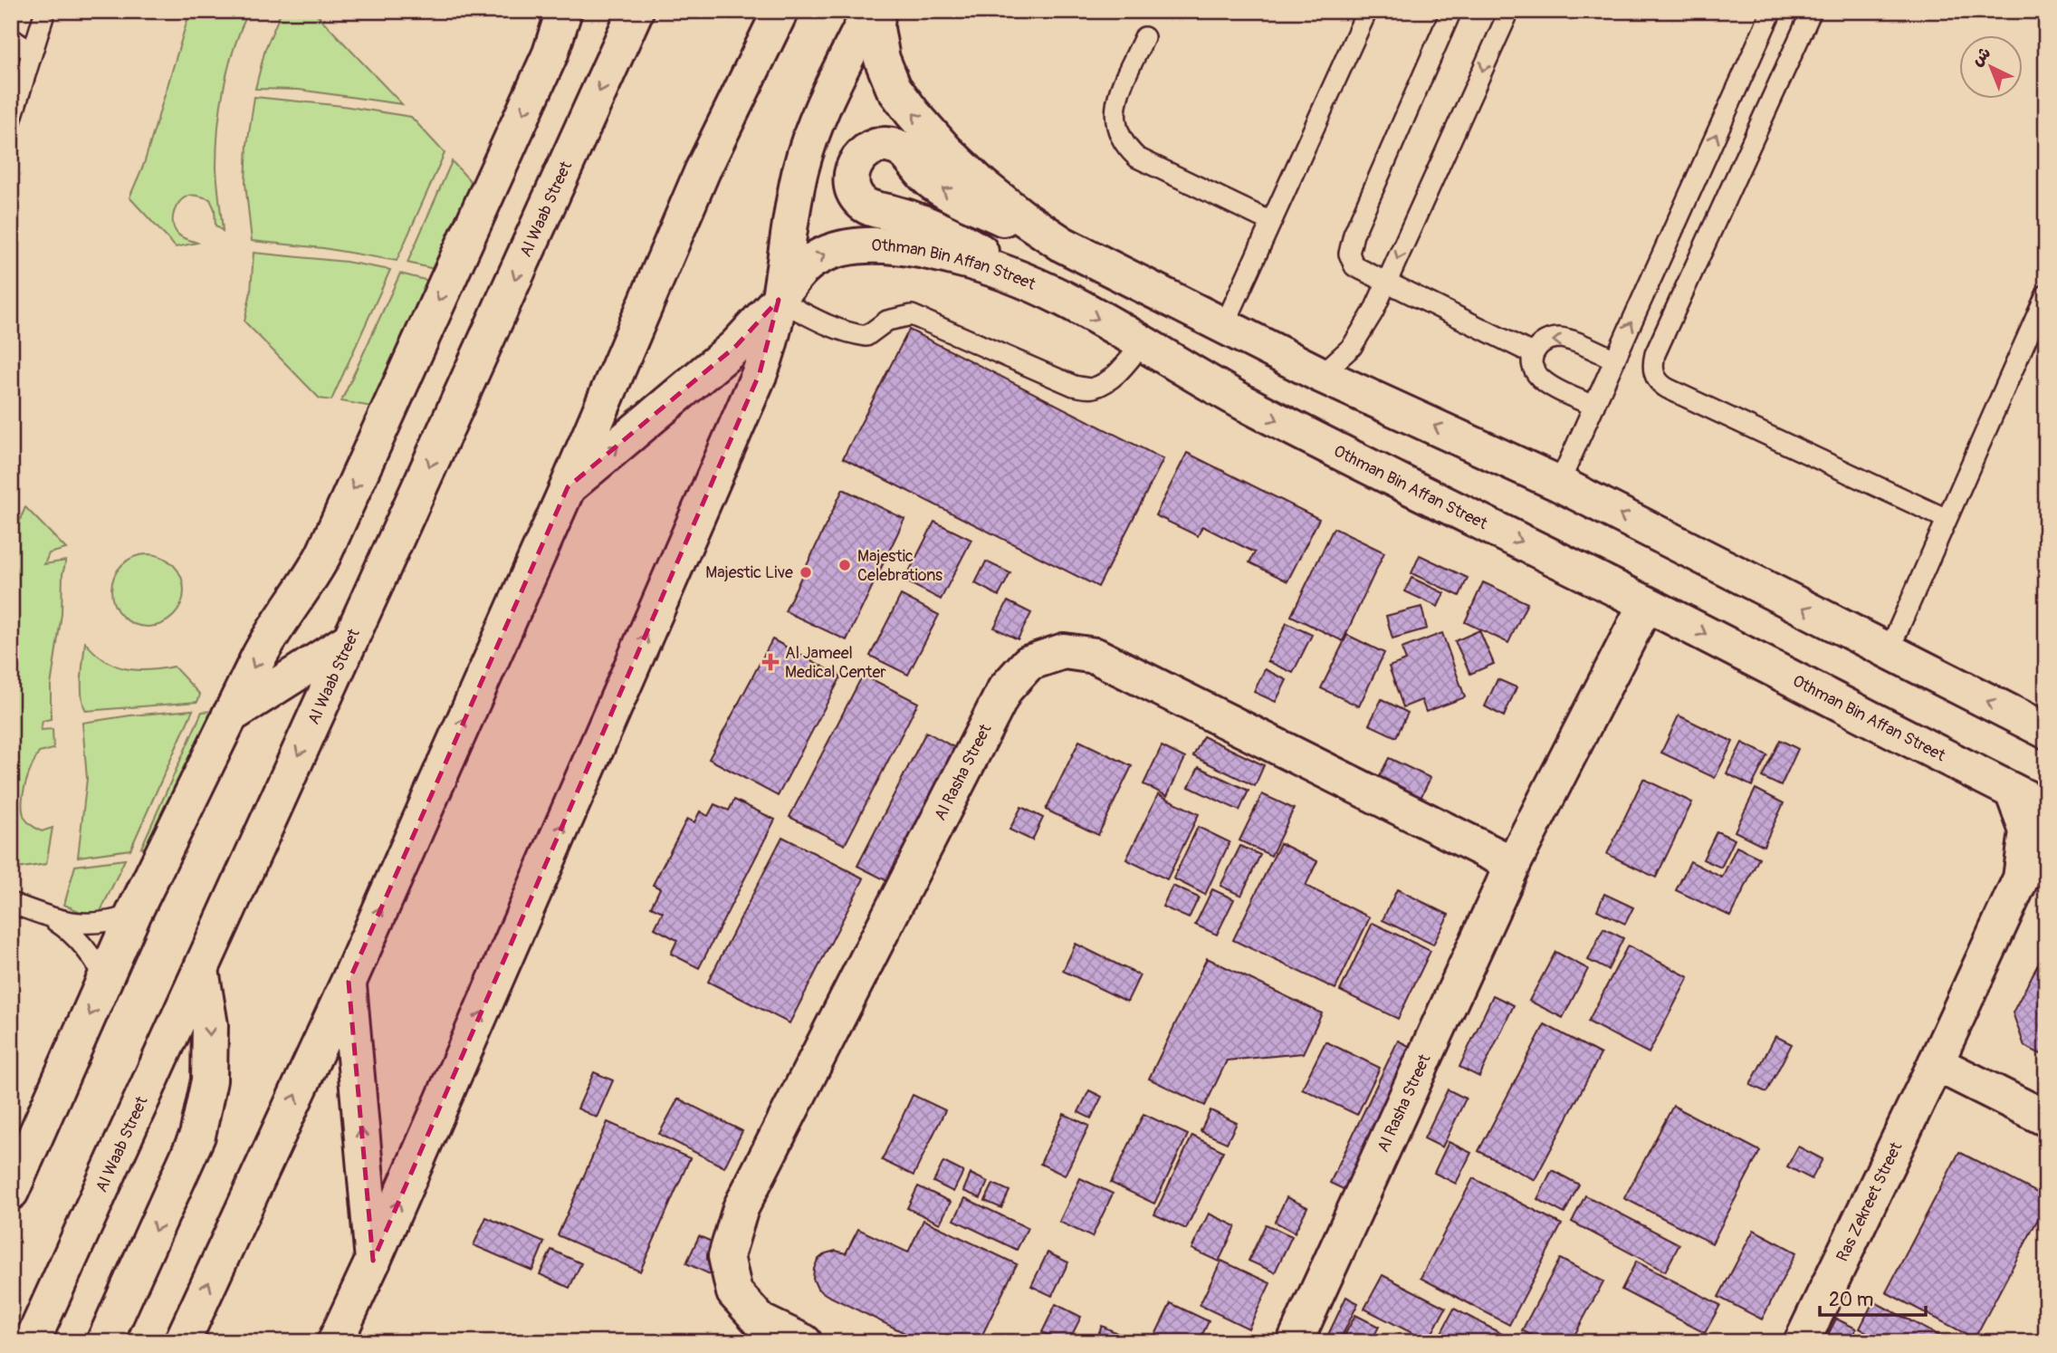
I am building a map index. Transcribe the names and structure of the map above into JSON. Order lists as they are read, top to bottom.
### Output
{
  "streets": {
    "street": [
      "Al Waab Street",
      "Othman Bin Affan Street",
      "Al Rasha Street",
      "Ras Zekreet Street"
    ]
  },
  "crossings": [
    ["Othman Bin Affan Street", "Al Rasha Street"],
    ["Othman Bin Affan Street", "Ras Zekreet Street"]
  ],
  "places": {
    "other": ["Majestic Celebrations", "Majestic Live"],
    "health": ["Al Jameel Medical Center"]
  },
  "scale_bar": "20 m",
  "north": "top left"
}
